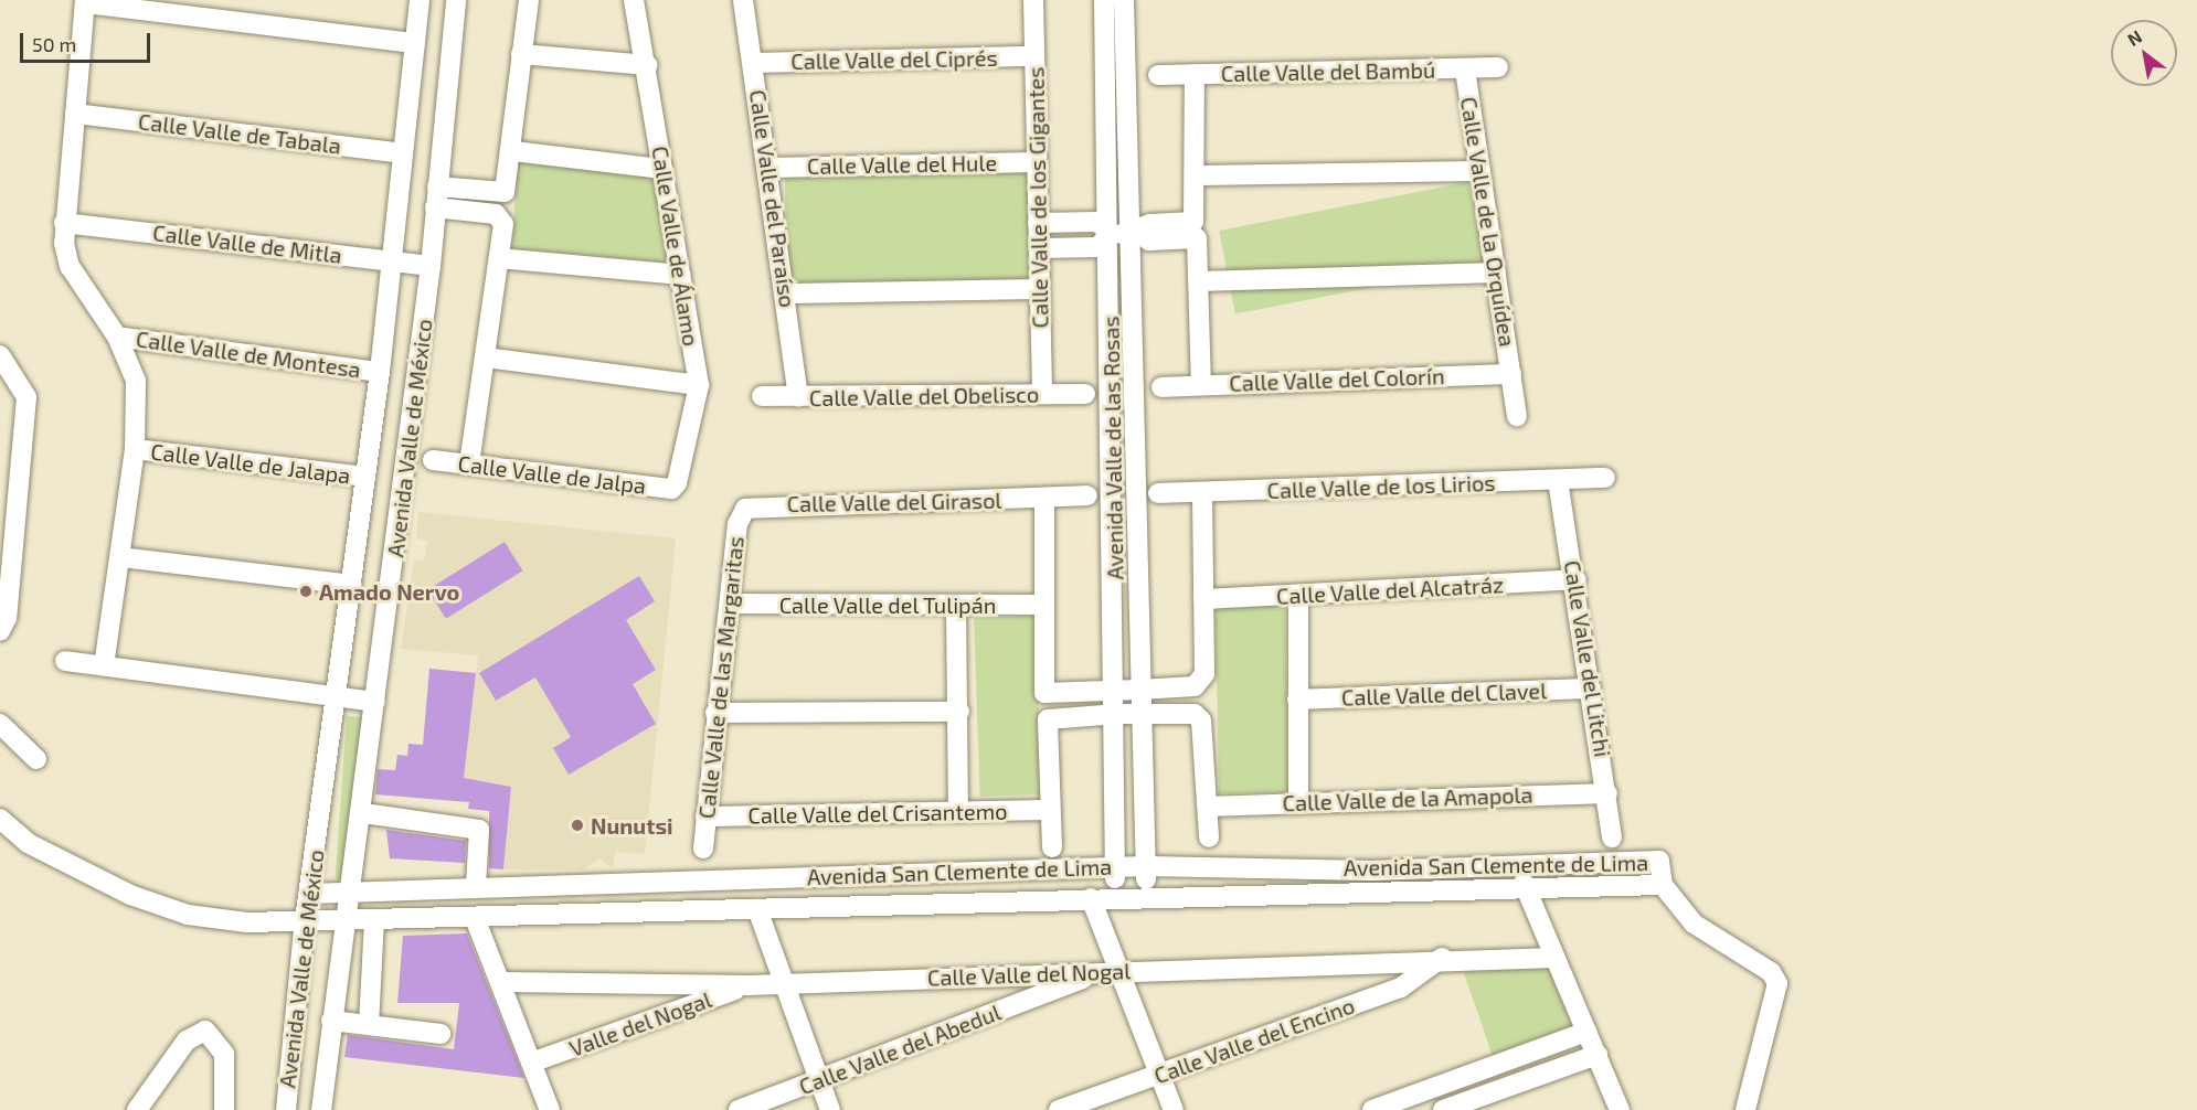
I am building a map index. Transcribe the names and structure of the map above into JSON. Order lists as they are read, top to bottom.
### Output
{
  "streets": {
    "street": [
      "Calle Valle del Ciprés",
      "Calle Valle del Bambú",
      "Calle Valle de Tabala",
      "Calle Valle del Hule",
      "Calle Valle de los Gigantes",
      "Calle Valle del Paraíso",
      "Calle Valle de la Orquídea",
      "Calle Valle de Mitla",
      "Calle Valle de Álamo",
      "Calle Valle de Montesa",
      "Calle Valle del Colorín",
      "Calle Valle del Obelisco",
      "Avenida Valle de México",
      "Avenida Valle de las Rosas",
      "Calle Valle de Jalapa",
      "Calle Valle de Jalpa",
      "Calle Valle de los Lirios",
      "Calle Valle del Girasol",
      "Calle Valle del Alcatráz",
      "Calle Valle del Tulipán",
      "Calle Valle del Litchi",
      "Calle Valle de las Margaritas",
      "Calle Valle del Clavel",
      "Calle Valle de la Amapola",
      "Calle Valle del Crisantemo",
      "Avenida San Clemente de Lima",
      "Calle Valle del Nogal",
      "Valle del Nogal",
      "Calle Valle del Encino",
      "Calle Valle del Abedul"
    ]
  },
  "crossings": [
    ["Calle Valle del Ciprés", "Calle Valle de los Gigantes"],
    ["Calle Valle del Ciprés", "Calle Valle del Paraíso"],
    ["Calle Valle del Bambú", "Calle Valle de la Orquídea"],
    ["Calle Valle de Tabala", "Avenida Valle de México"],
    ["Calle Valle del Hule", "Calle Valle de los Gigantes"],
    ["Calle Valle del Hule", "Calle Valle del Paraíso"],
    ["Calle Valle de los Gigantes", "Calle Valle del Obelisco"],
    ["Calle Valle del Paraíso", "Calle Valle del Obelisco"],
    ["Calle Valle de la Orquídea", "Calle Valle del Colorín"],
    ["Calle Valle de Mitla", "Avenida Valle de México"],
    ["Calle Valle de Álamo", "Calle Valle de Jalpa"],
    ["Calle Valle de Montesa", "Avenida Valle de México"],
    ["Avenida Valle de México", "Calle Valle de Jalapa"],
    ["Avenida Valle de México", "Avenida San Clemente de Lima"],
    ["Avenida Valle de las Rosas", "Avenida San Clemente de Lima"],
    ["Calle Valle de los Lirios", "Calle Valle del Litchi"],
    ["Calle Valle del Girasol", "Calle Valle de las Margaritas"],
    ["Calle Valle del Alcatráz", "Calle Valle del Litchi"],
    ["Calle Valle del Tulipán", "Calle Valle de las Margaritas"],
    ["Calle Valle del Litchi", "Calle Valle del Clavel"],
    ["Calle Valle del Litchi", "Calle Valle de la Amapola"],
    ["Calle Valle de las Margaritas", "Calle Valle del Crisantemo"],
    ["Calle Valle del Nogal", "Valle del Nogal"],
    ["Calle Valle del Nogal", "Calle Valle del Encino"],
    ["Calle Valle del Nogal", "Calle Valle del Abedul"]
  ],
  "places": ["Amado Nervo", "Nunutsi"],
  "scale_bar": "50 m",
  "north": "top left"
}
